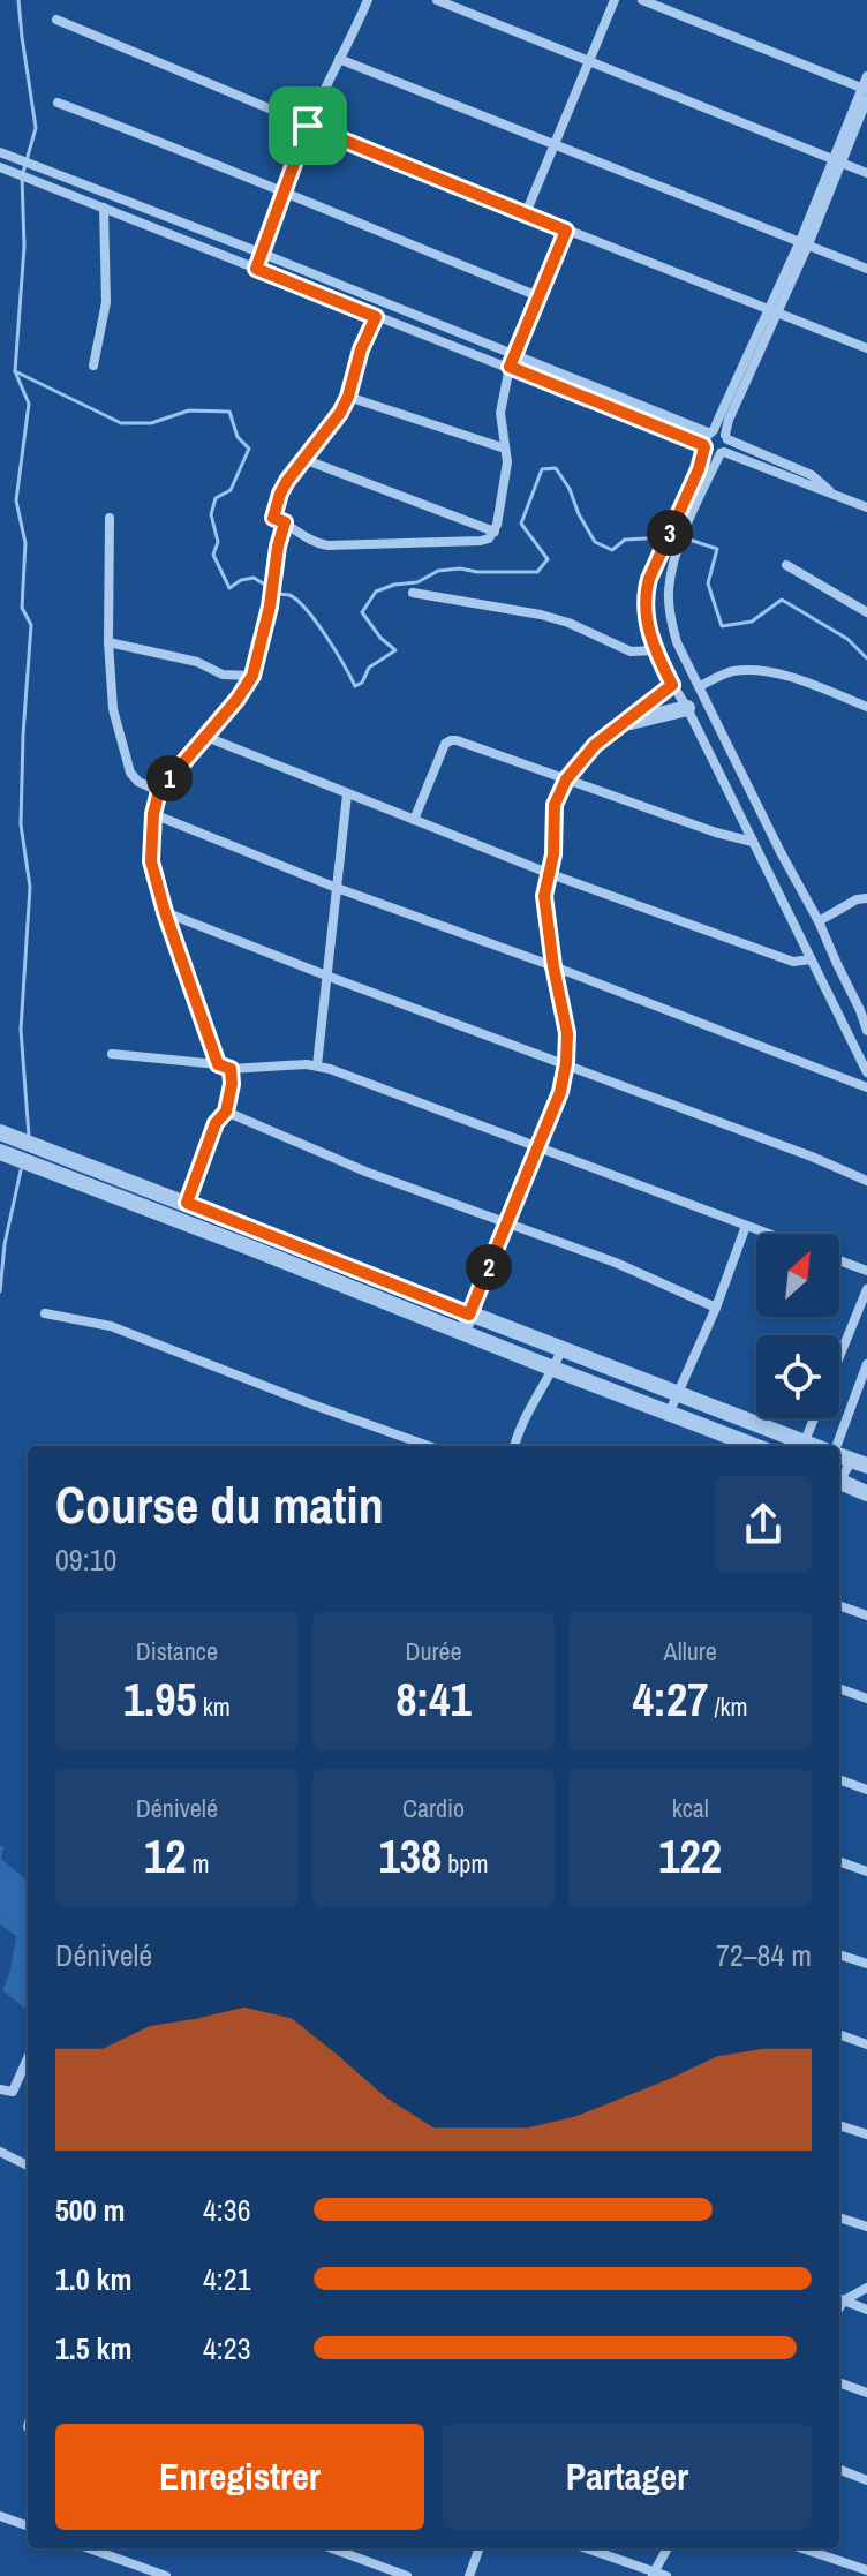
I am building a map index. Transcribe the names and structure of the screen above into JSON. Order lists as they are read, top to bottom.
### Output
{
  "north": "top right",
  "page": {
    "pins": ["3", "1", "2"],
    "heading": ["Course du matin", "09:10"],
    "stats": [
      ["Distance", "1.95 km"],
      ["Durée", "8:41"],
      ["Allure", "4:27 /km"],
      ["Dénivelé", "12 m"],
      ["Cardio", "138 bpm"],
      ["kcal", "122"]
    ],
    "chart": ["Dénivelé", "72–84 m"],
    "list": [
      {
        "name": "500 m",
        "note": "4:36"
      },
      {
        "name": "1.0 km",
        "note": "4:21"
      },
      {
        "name": "1.5 km",
        "note": "4:23"
      }
    ],
    "buttons": ["Enregistrer", "Partager"]
  }
}
